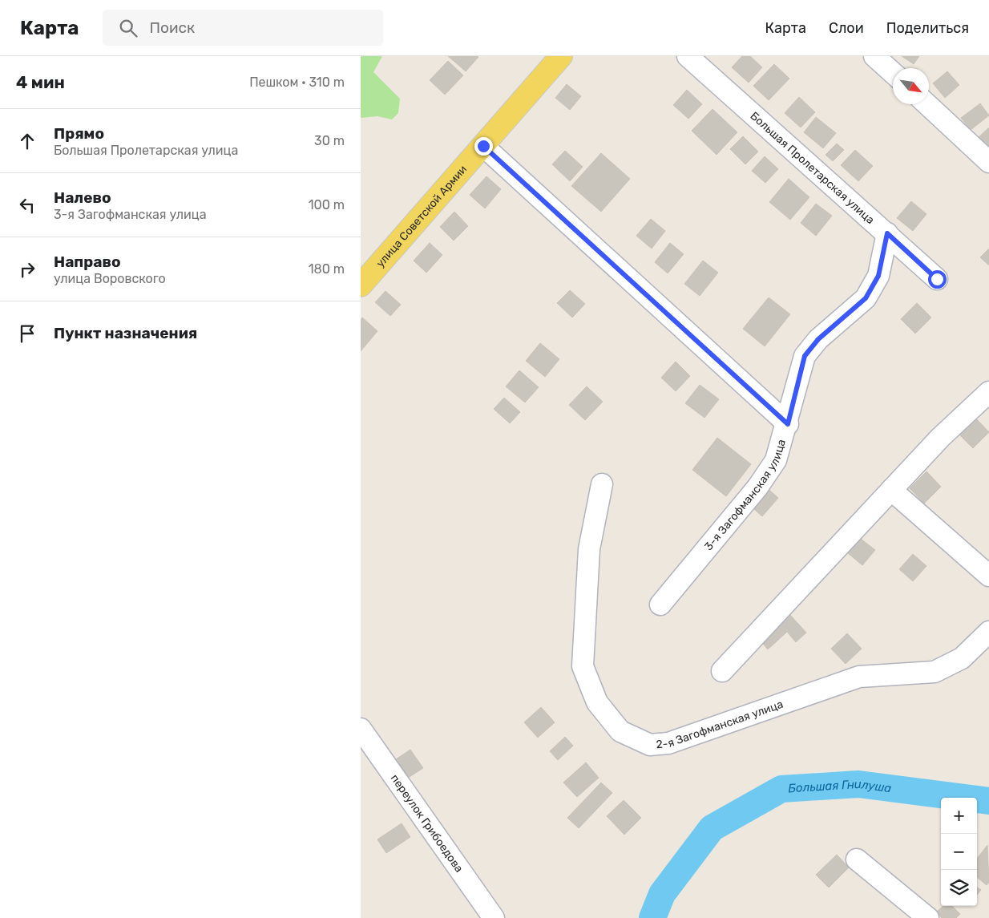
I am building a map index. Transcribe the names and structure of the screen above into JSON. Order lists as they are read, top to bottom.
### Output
{
  "streets": {
    "main road": ["улица Советской Армии"],
    "street": [
      "Большая Пролетарская улица",
      "3-я Загофманская улица",
      "2-я Загофманская улица",
      "переулок Грибоедова"
    ]
  },
  "crossings": [
    ["Большая Пролетарская улица", "3-я Загофманская улица"]
  ],
  "water": ["Большая Гнилуша"],
  "north": "bottom right",
  "page": {
    "header": "Карта",
    "search": "Поиск",
    "nav": ["Карта", "Слои", "Поделиться"],
    "heading": ["4 мин", "Пешком · 310 m"],
    "list": [
      ["Прямо", "Большая Пролетарская улица", "30 m"],
      ["Налево", "3-я Загофманская улица", "100 m"],
      ["Направо", "улица Воровского", "180 m"],
      "Пункт назначения"
    ],
    "map_buttons": ["+", "−"]
  }
}
